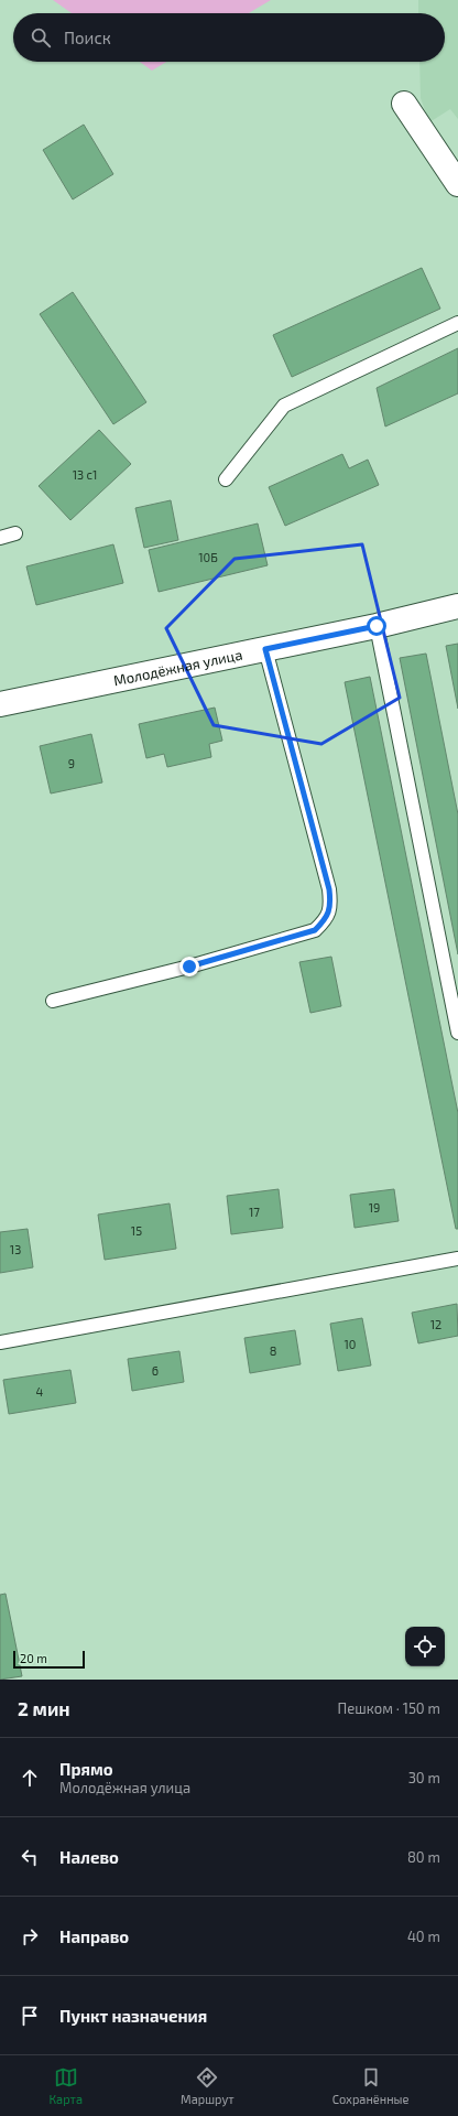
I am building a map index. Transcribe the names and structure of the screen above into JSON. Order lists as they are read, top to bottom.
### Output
{
  "streets": {
    "street": ["Молодёжная улица"]
  },
  "house_numbers": [
    "13 с1",
    "10Б",
    "9",
    "19",
    "17",
    "15",
    "13",
    "12",
    "10",
    "8",
    "6",
    "4"
  ],
  "scale_bar": "20 m",
  "page": {
    "search": "Поиск",
    "scale": "20 m",
    "heading": ["2 мин", "Пешком · 150 m"],
    "list": [
      ["Прямо", "Молодёжная улица", "30 m"],
      ["Налево", "80 m"],
      ["Направо", "40 m"],
      "Пункт назначения"
    ],
    "nav": ["Карта", "Маршрут", "Сохранённые"]
  }
}
